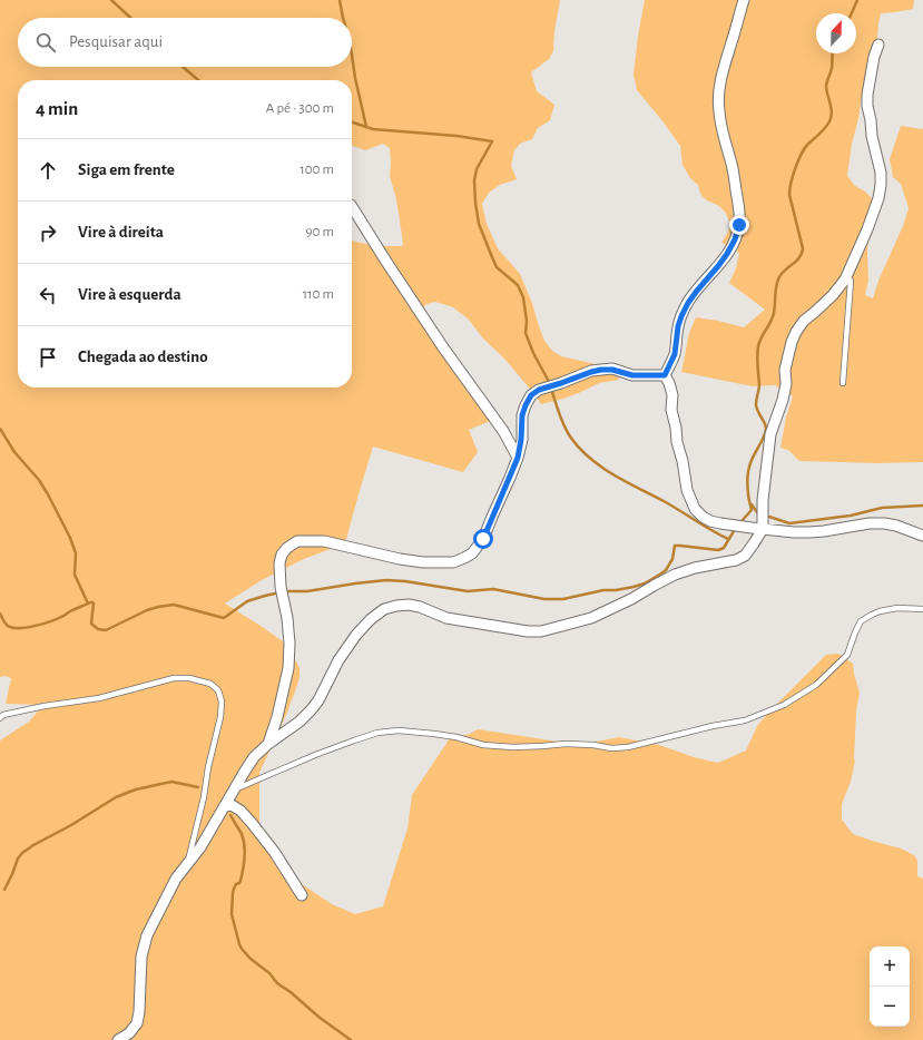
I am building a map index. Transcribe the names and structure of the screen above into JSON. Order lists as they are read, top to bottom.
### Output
{
  "north": "top",
  "page": {
    "search": "Pesquisar aqui",
    "heading": ["4 min", "A pé · 300 m"],
    "list": [
      ["Siga em frente", "100 m"],
      ["Vire à direita", "90 m"],
      ["Vire à esquerda", "110 m"],
      "Chegada ao destino"
    ],
    "map_buttons": ["+", "−"]
  }
}
